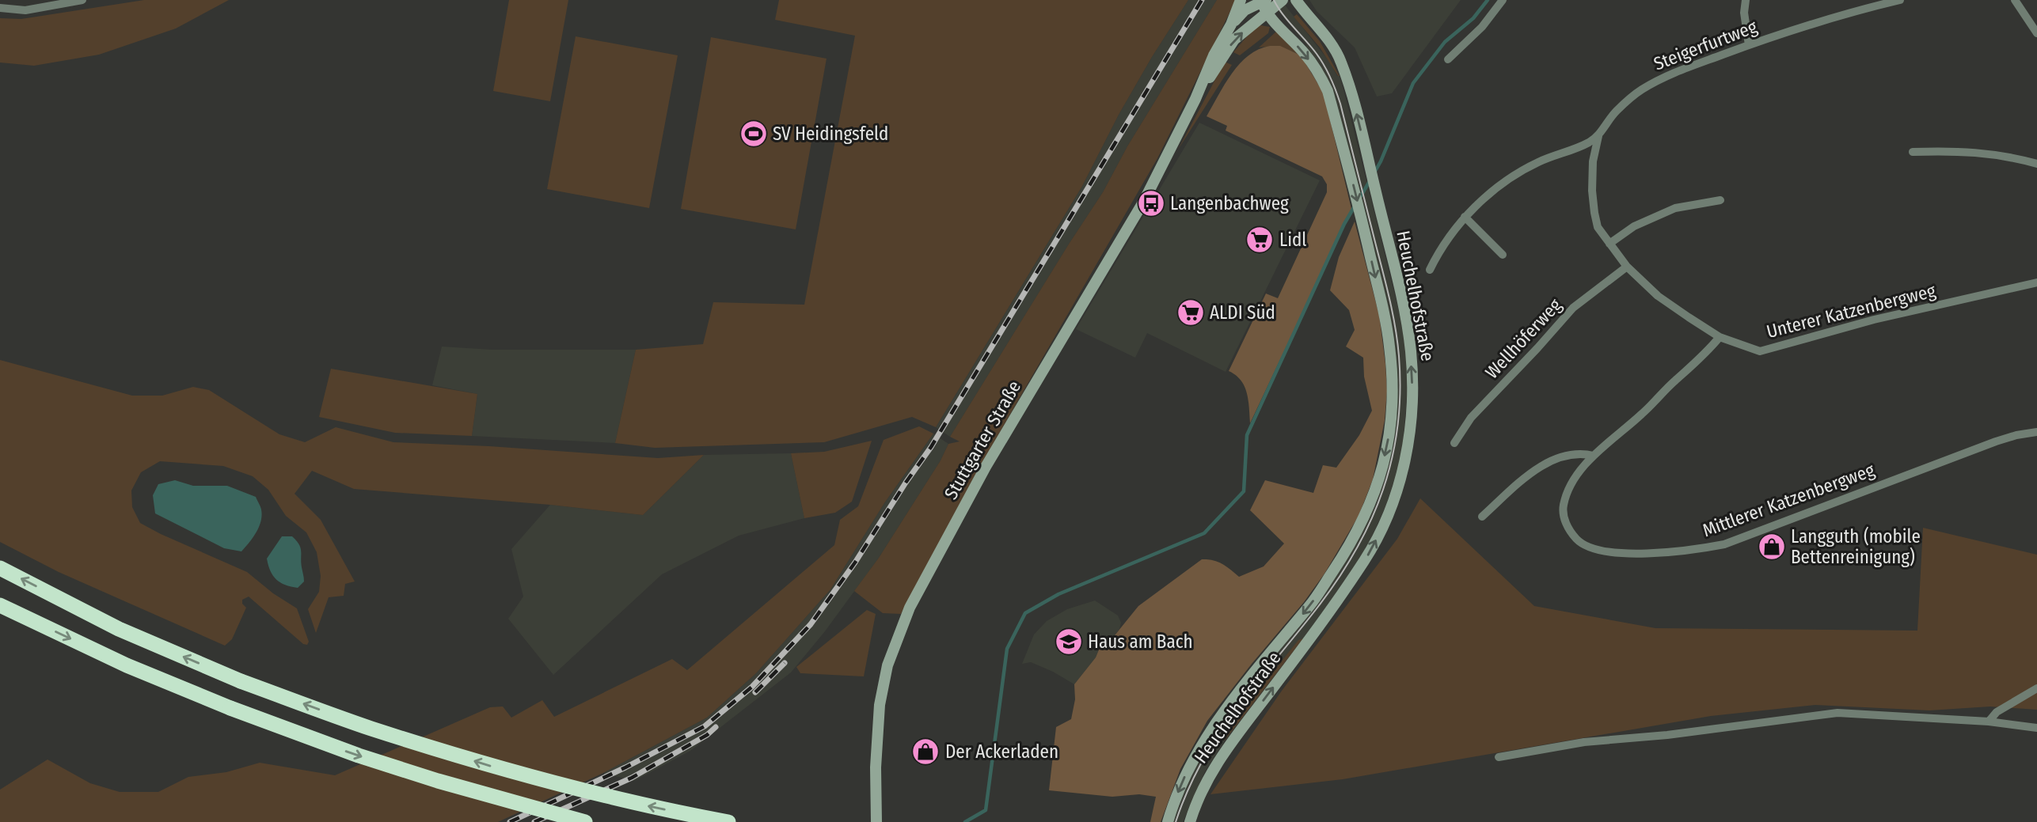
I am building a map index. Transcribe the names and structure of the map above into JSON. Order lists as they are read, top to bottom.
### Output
{
  "streets": {
    "main road": ["Heuchelhofstraße", "Stuttgarter Straße"],
    "street": [
      "Steigerfurtweg",
      "Unterer Katzenbergweg",
      "Wellhöferweg",
      "Mittlerer Katzenbergweg"
    ]
  },
  "crossings": [
    ["Steigerfurtweg", "Unterer Katzenbergweg"],
    ["Heuchelhofstraße", "Stuttgarter Straße"],
    ["Unterer Katzenbergweg", "Wellhöferweg"],
    ["Unterer Katzenbergweg", "Mittlerer Katzenbergweg"]
  ],
  "places": {
    "sports": ["SV Heidingsfeld"],
    "bus stop": ["Langenbachweg"],
    "supermarket": ["Lidl", "ALDI Süd"],
    "shop": ["Langguth (mobile Bettenreinigung)", "Der Ackerladen"],
    "school or university": ["Haus am Bach"]
  }
}
